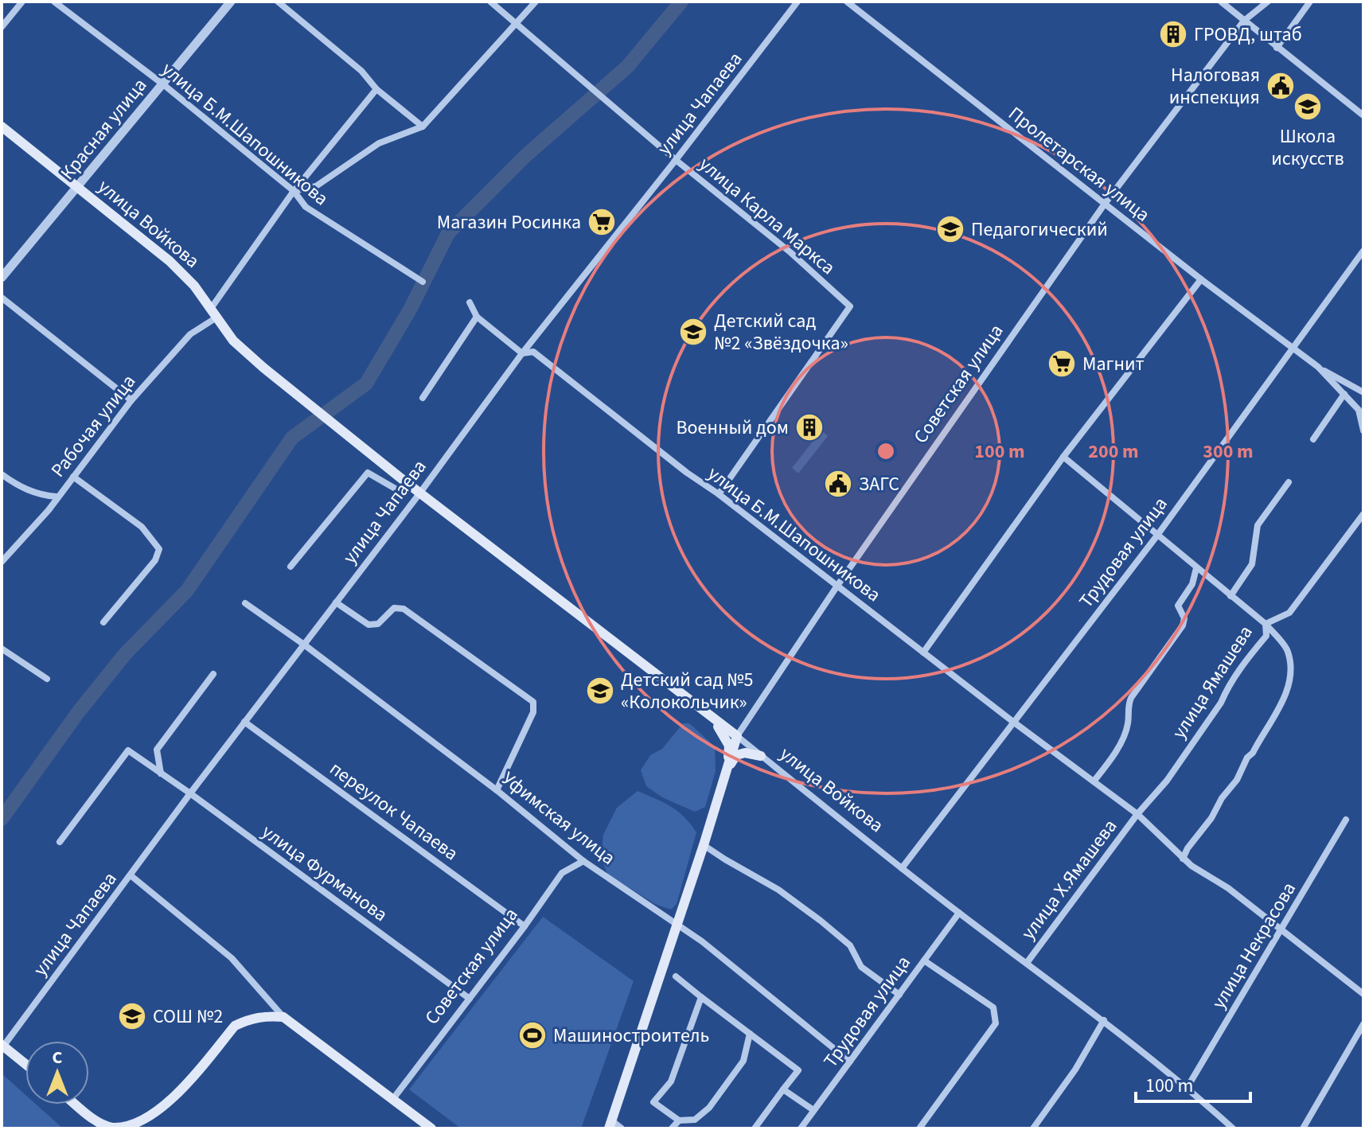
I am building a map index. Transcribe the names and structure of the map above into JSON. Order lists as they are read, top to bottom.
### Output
{
  "streets": {
    "main road": ["улица Войкова", "Советская улица"],
    "street": [
      "улица Чапаева",
      "Красная улица",
      "улица Б.М.Шапошникова",
      "Пролетарская улица",
      "улица Карла Маркса",
      "Рабочая улица",
      "Трудовая улица",
      "улица Ямашева",
      "переулок Чапаева",
      "Уфимская улица",
      "улица Фурманова",
      "улица Х.Ямашева",
      "улица Некрасова"
    ]
  },
  "crossings": [
    ["улица Чапаева", "улица Б.М.Шапошникова"],
    ["улица Чапаева", "улица Карла Маркса"],
    ["улица Чапаева", "улица Войкова"],
    ["улица Чапаева", "переулок Чапаева"],
    ["улица Чапаева", "Уфимская улица"],
    ["улица Чапаева", "улица Фурманова"],
    ["Красная улица", "улица Б.М.Шапошникова"],
    ["Красная улица", "улица Войкова"],
    ["улица Б.М.Шапошникова", "улица Карла Маркса"],
    ["улица Б.М.Шапошникова", "Советская улица"],
    ["улица Б.М.Шапошникова", "Рабочая улица"],
    ["улица Б.М.Шапошникова", "Трудовая улица"],
    ["улица Б.М.Шапошникова", "улица Ямашева"],
    ["улица Б.М.Шапошникова", "улица Х.Ямашева"],
    ["улица Б.М.Шапошникова", "улица Некрасова"],
    ["Пролетарская улица", "Советская улица"],
    ["Пролетарская улица", "Трудовая улица"],
    ["улица Войкова", "Советская улица"],
    ["улица Войкова", "Рабочая улица"],
    ["улица Войкова", "Трудовая улица"],
    ["улица Войкова", "улица Х.Ямашева"],
    ["улица Войкова", "улица Некрасова"],
    ["Советская улица", "переулок Чапаева"],
    ["Советская улица", "Уфимская улица"],
    ["Советская улица", "улица Фурманова"],
    ["Трудовая улица", "Уфимская улица"],
    ["улица Ямашева", "улица Х.Ямашева"]
  ],
  "places": {
    "building": ["ГРОВД, штаб", "Военный дом"],
    "public building": ["Налоговая инспекция", "ЗАГС"],
    "school or university": [
      "Школа искусств",
      "Педагогический",
      "Детский сад №2 «Звёздочка»",
      "Детский сад №5 «Колокольчик»",
      "СОШ №2"
    ],
    "supermarket": ["Магазин Росинка", "Магнит"],
    "sports": ["Машиностроитель"]
  },
  "scale_bar": "100 m",
  "north": "top",
  "rings": ["100 m", "200 m", "300 m"]
}
